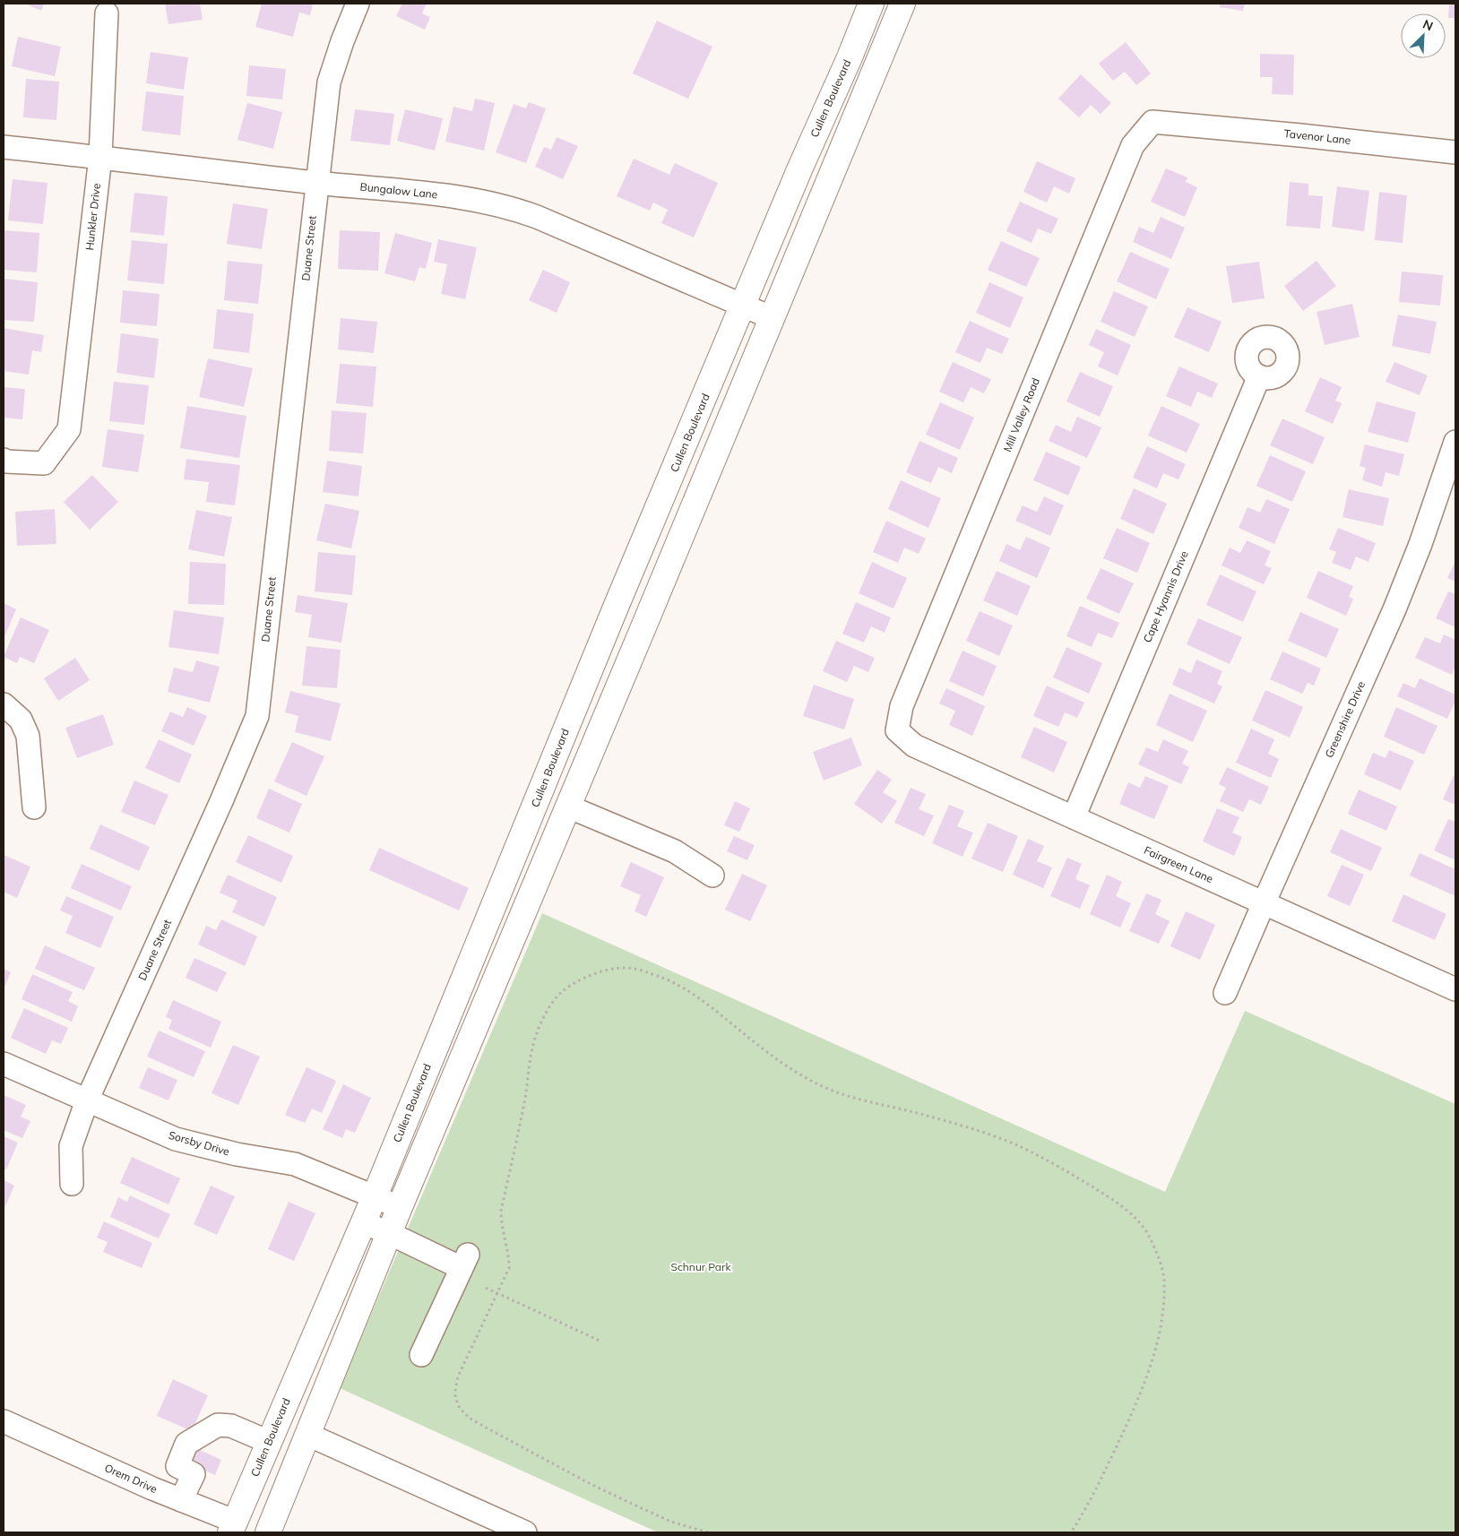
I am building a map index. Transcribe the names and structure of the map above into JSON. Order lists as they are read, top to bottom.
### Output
{
  "streets": {
    "main road": ["Cullen Boulevard", "Orem Drive"],
    "street": [
      "Tavenor Lane",
      "Bungalow Lane",
      "Hunkler Drive",
      "Duane Street",
      "Mill Valley Road",
      "Cape Hyannis Drive",
      "Greenshire Drive",
      "Fairgreen Lane",
      "Sorsby Drive"
    ]
  },
  "crossings": [
    ["Cullen Boulevard", "Bungalow Lane"],
    ["Cullen Boulevard", "Sorsby Drive"],
    ["Cullen Boulevard", "Orem Drive"],
    ["Tavenor Lane", "Mill Valley Road"],
    ["Bungalow Lane", "Hunkler Drive"],
    ["Bungalow Lane", "Duane Street"],
    ["Duane Street", "Sorsby Drive"],
    ["Mill Valley Road", "Fairgreen Lane"],
    ["Cape Hyannis Drive", "Fairgreen Lane"],
    ["Greenshire Drive", "Fairgreen Lane"]
  ],
  "parks": ["Schnur Park"],
  "north": "top right"
}
